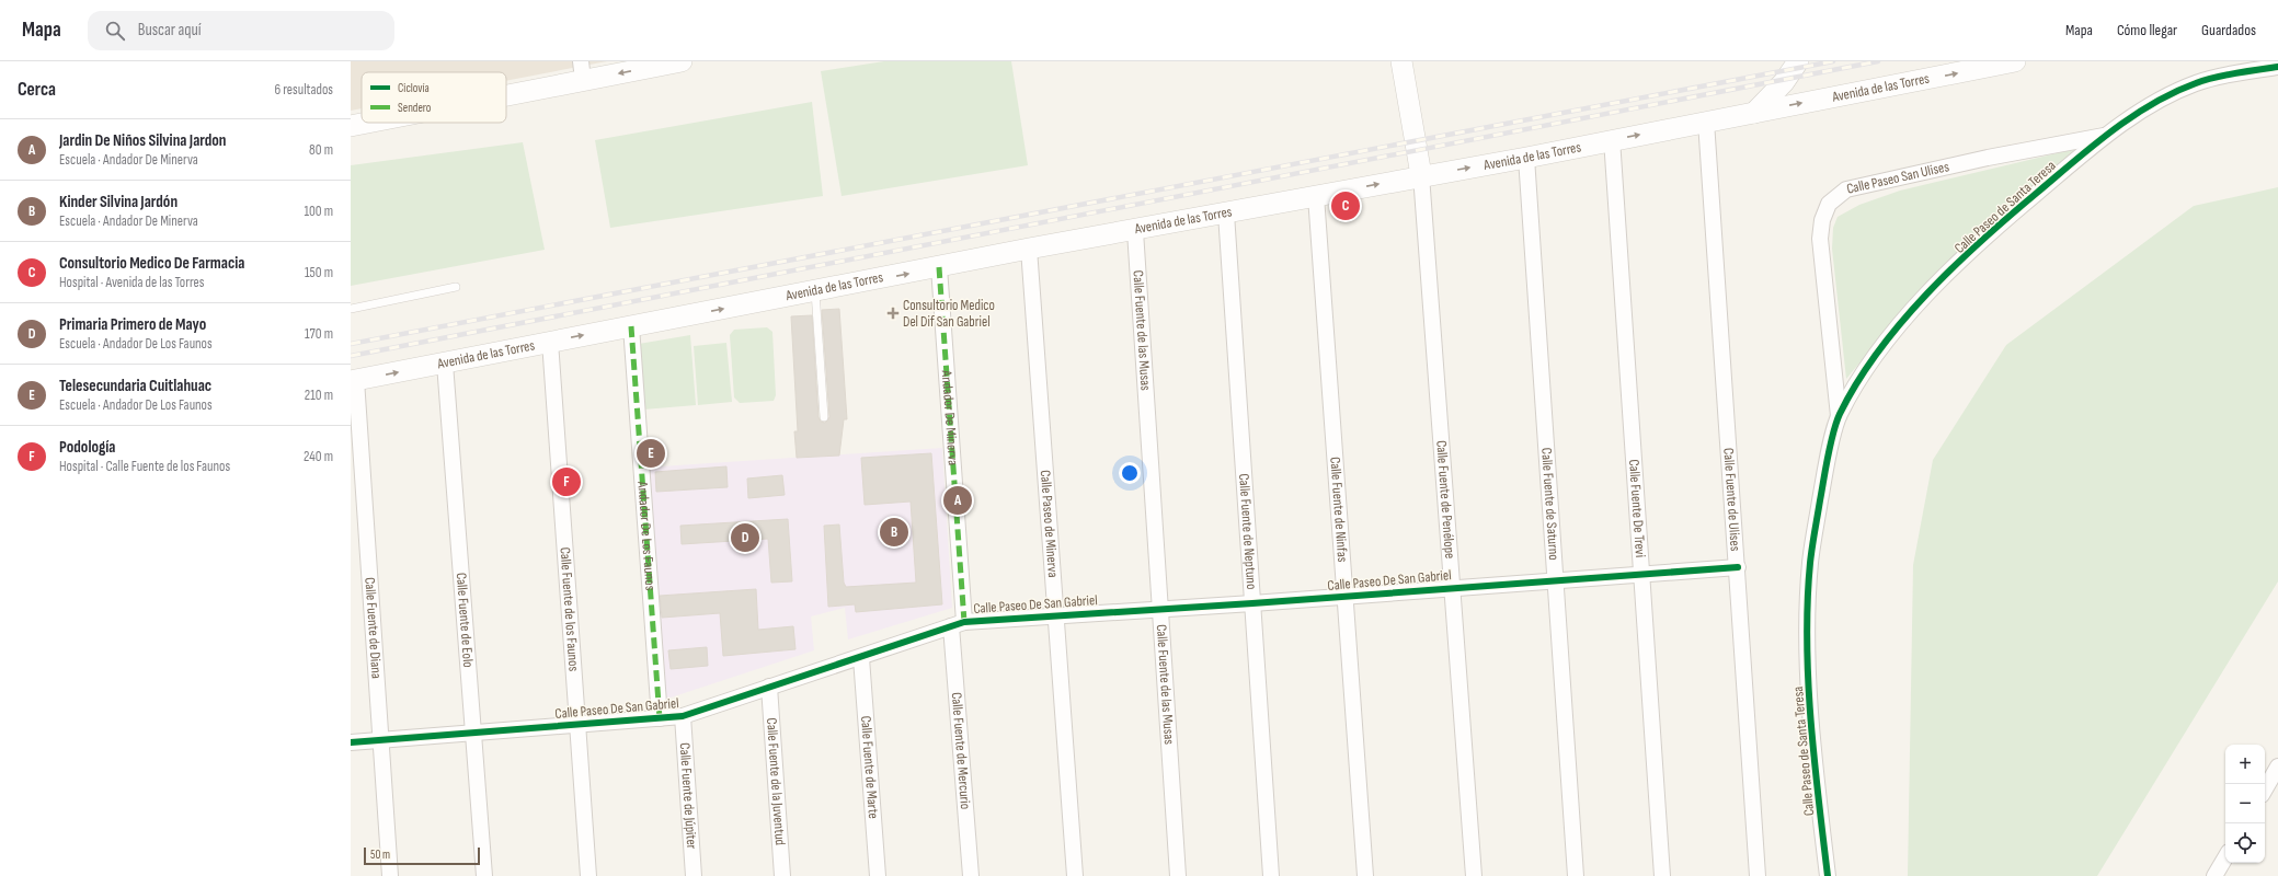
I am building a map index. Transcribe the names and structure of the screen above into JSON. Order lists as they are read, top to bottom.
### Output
{
  "streets": {
    "main road": ["Avenida de las Torres"],
    "street": [
      "Calle Paseo San Ulises",
      "Calle Paseo de Santa Teresa",
      "Calle Fuente de las Musas",
      "Andador De Minerva",
      "Calle Fuente de Penélope",
      "Calle Fuente de Ulises",
      "Calle Fuente de Saturno",
      "Calle Fuente De Trevi",
      "Calle Fuente de Ninfas",
      "Calle Paseo de Minerva",
      "Calle Fuente de Neptuno",
      "Andador De Los Faunos",
      "Calle Paseo De San Gabriel",
      "Calle Fuente de los Faunos",
      "Calle Fuente de Eolo",
      "Calle Fuente de Diana",
      "Calle Fuente de Mercurio",
      "Calle Fuente de Marte",
      "Calle Fuente de la Juventud",
      "Calle Fuente de Júpiter"
    ]
  },
  "crossings": [
    ["Avenida de las Torres", "Calle Fuente de las Musas"],
    ["Avenida de las Torres", "Andador De Minerva"],
    ["Avenida de las Torres", "Calle Fuente de Penélope"],
    ["Avenida de las Torres", "Calle Fuente de Ulises"],
    ["Avenida de las Torres", "Calle Fuente de Saturno"],
    ["Avenida de las Torres", "Calle Fuente De Trevi"],
    ["Avenida de las Torres", "Calle Fuente de Ninfas"],
    ["Avenida de las Torres", "Calle Paseo de Minerva"],
    ["Avenida de las Torres", "Calle Fuente de Neptuno"],
    ["Avenida de las Torres", "Andador De Los Faunos"],
    ["Avenida de las Torres", "Calle Fuente de los Faunos"],
    ["Avenida de las Torres", "Calle Fuente de Eolo"],
    ["Avenida de las Torres", "Calle Fuente de Diana"],
    ["Calle Paseo San Ulises", "Calle Paseo de Santa Teresa"],
    ["Calle Fuente de las Musas", "Calle Paseo De San Gabriel"],
    ["Andador De Minerva", "Calle Paseo De San Gabriel"],
    ["Andador De Minerva", "Calle Fuente de Mercurio"],
    ["Calle Fuente de Penélope", "Calle Paseo De San Gabriel"],
    ["Calle Fuente de Ulises", "Calle Paseo De San Gabriel"],
    ["Calle Fuente de Saturno", "Calle Paseo De San Gabriel"],
    ["Calle Fuente De Trevi", "Calle Paseo De San Gabriel"],
    ["Calle Fuente de Ninfas", "Calle Paseo De San Gabriel"],
    ["Calle Paseo de Minerva", "Calle Paseo De San Gabriel"],
    ["Calle Fuente de Neptuno", "Calle Paseo De San Gabriel"],
    ["Andador De Los Faunos", "Calle Paseo De San Gabriel"],
    ["Calle Paseo De San Gabriel", "Calle Fuente de los Faunos"],
    ["Calle Paseo De San Gabriel", "Calle Fuente de Eolo"],
    ["Calle Paseo De San Gabriel", "Calle Fuente de Diana"],
    ["Calle Paseo De San Gabriel", "Calle Fuente de Mercurio"],
    ["Calle Paseo De San Gabriel", "Calle Fuente de Marte"],
    ["Calle Paseo De San Gabriel", "Calle Fuente de la Juventud"],
    ["Calle Paseo De San Gabriel", "Calle Fuente de Júpiter"]
  ],
  "one_way": ["Avenida de las Torres"],
  "places": {
    "health": ["Consultorio Medico Del Dif San Gabriel"]
  },
  "legend": ["Ciclovía", "Sendero"],
  "scale_bar": "50 m",
  "page": {
    "header": "Mapa",
    "search": "Buscar aquí",
    "nav": ["Mapa", "Cómo llegar", "Guardados"],
    "heading": ["Cerca", "6 resultados"],
    "list": [
      {
        "mark": "A",
        "name": "Jardin De Niños Silvina Jardon",
        "note": "Escuela · Andador De Minerva",
        "value": "80 m"
      },
      {
        "mark": "B",
        "name": "Kinder Silvina Jardón",
        "note": "Escuela · Andador De Minerva",
        "value": "100 m"
      },
      {
        "mark": "C",
        "name": "Consultorio Medico De Farmacia",
        "note": "Hospital · Avenida de las Torres",
        "value": "150 m"
      },
      {
        "mark": "D",
        "name": "Primaria Primero de Mayo",
        "note": "Escuela · Andador De Los Faunos",
        "value": "170 m"
      },
      {
        "mark": "E",
        "name": "Telesecundaria Cuitlahuac",
        "note": "Escuela · Andador De Los Faunos",
        "value": "210 m"
      },
      {
        "mark": "F",
        "name": "Podología",
        "note": "Hospital · Calle Fuente de los Faunos",
        "value": "240 m"
      }
    ],
    "pins": [
      "C",
      "E",
      "F",
      "A",
      "B",
      "D"
    ],
    "map_buttons": ["+", "−"],
    "scale": "50 m"
  }
}
